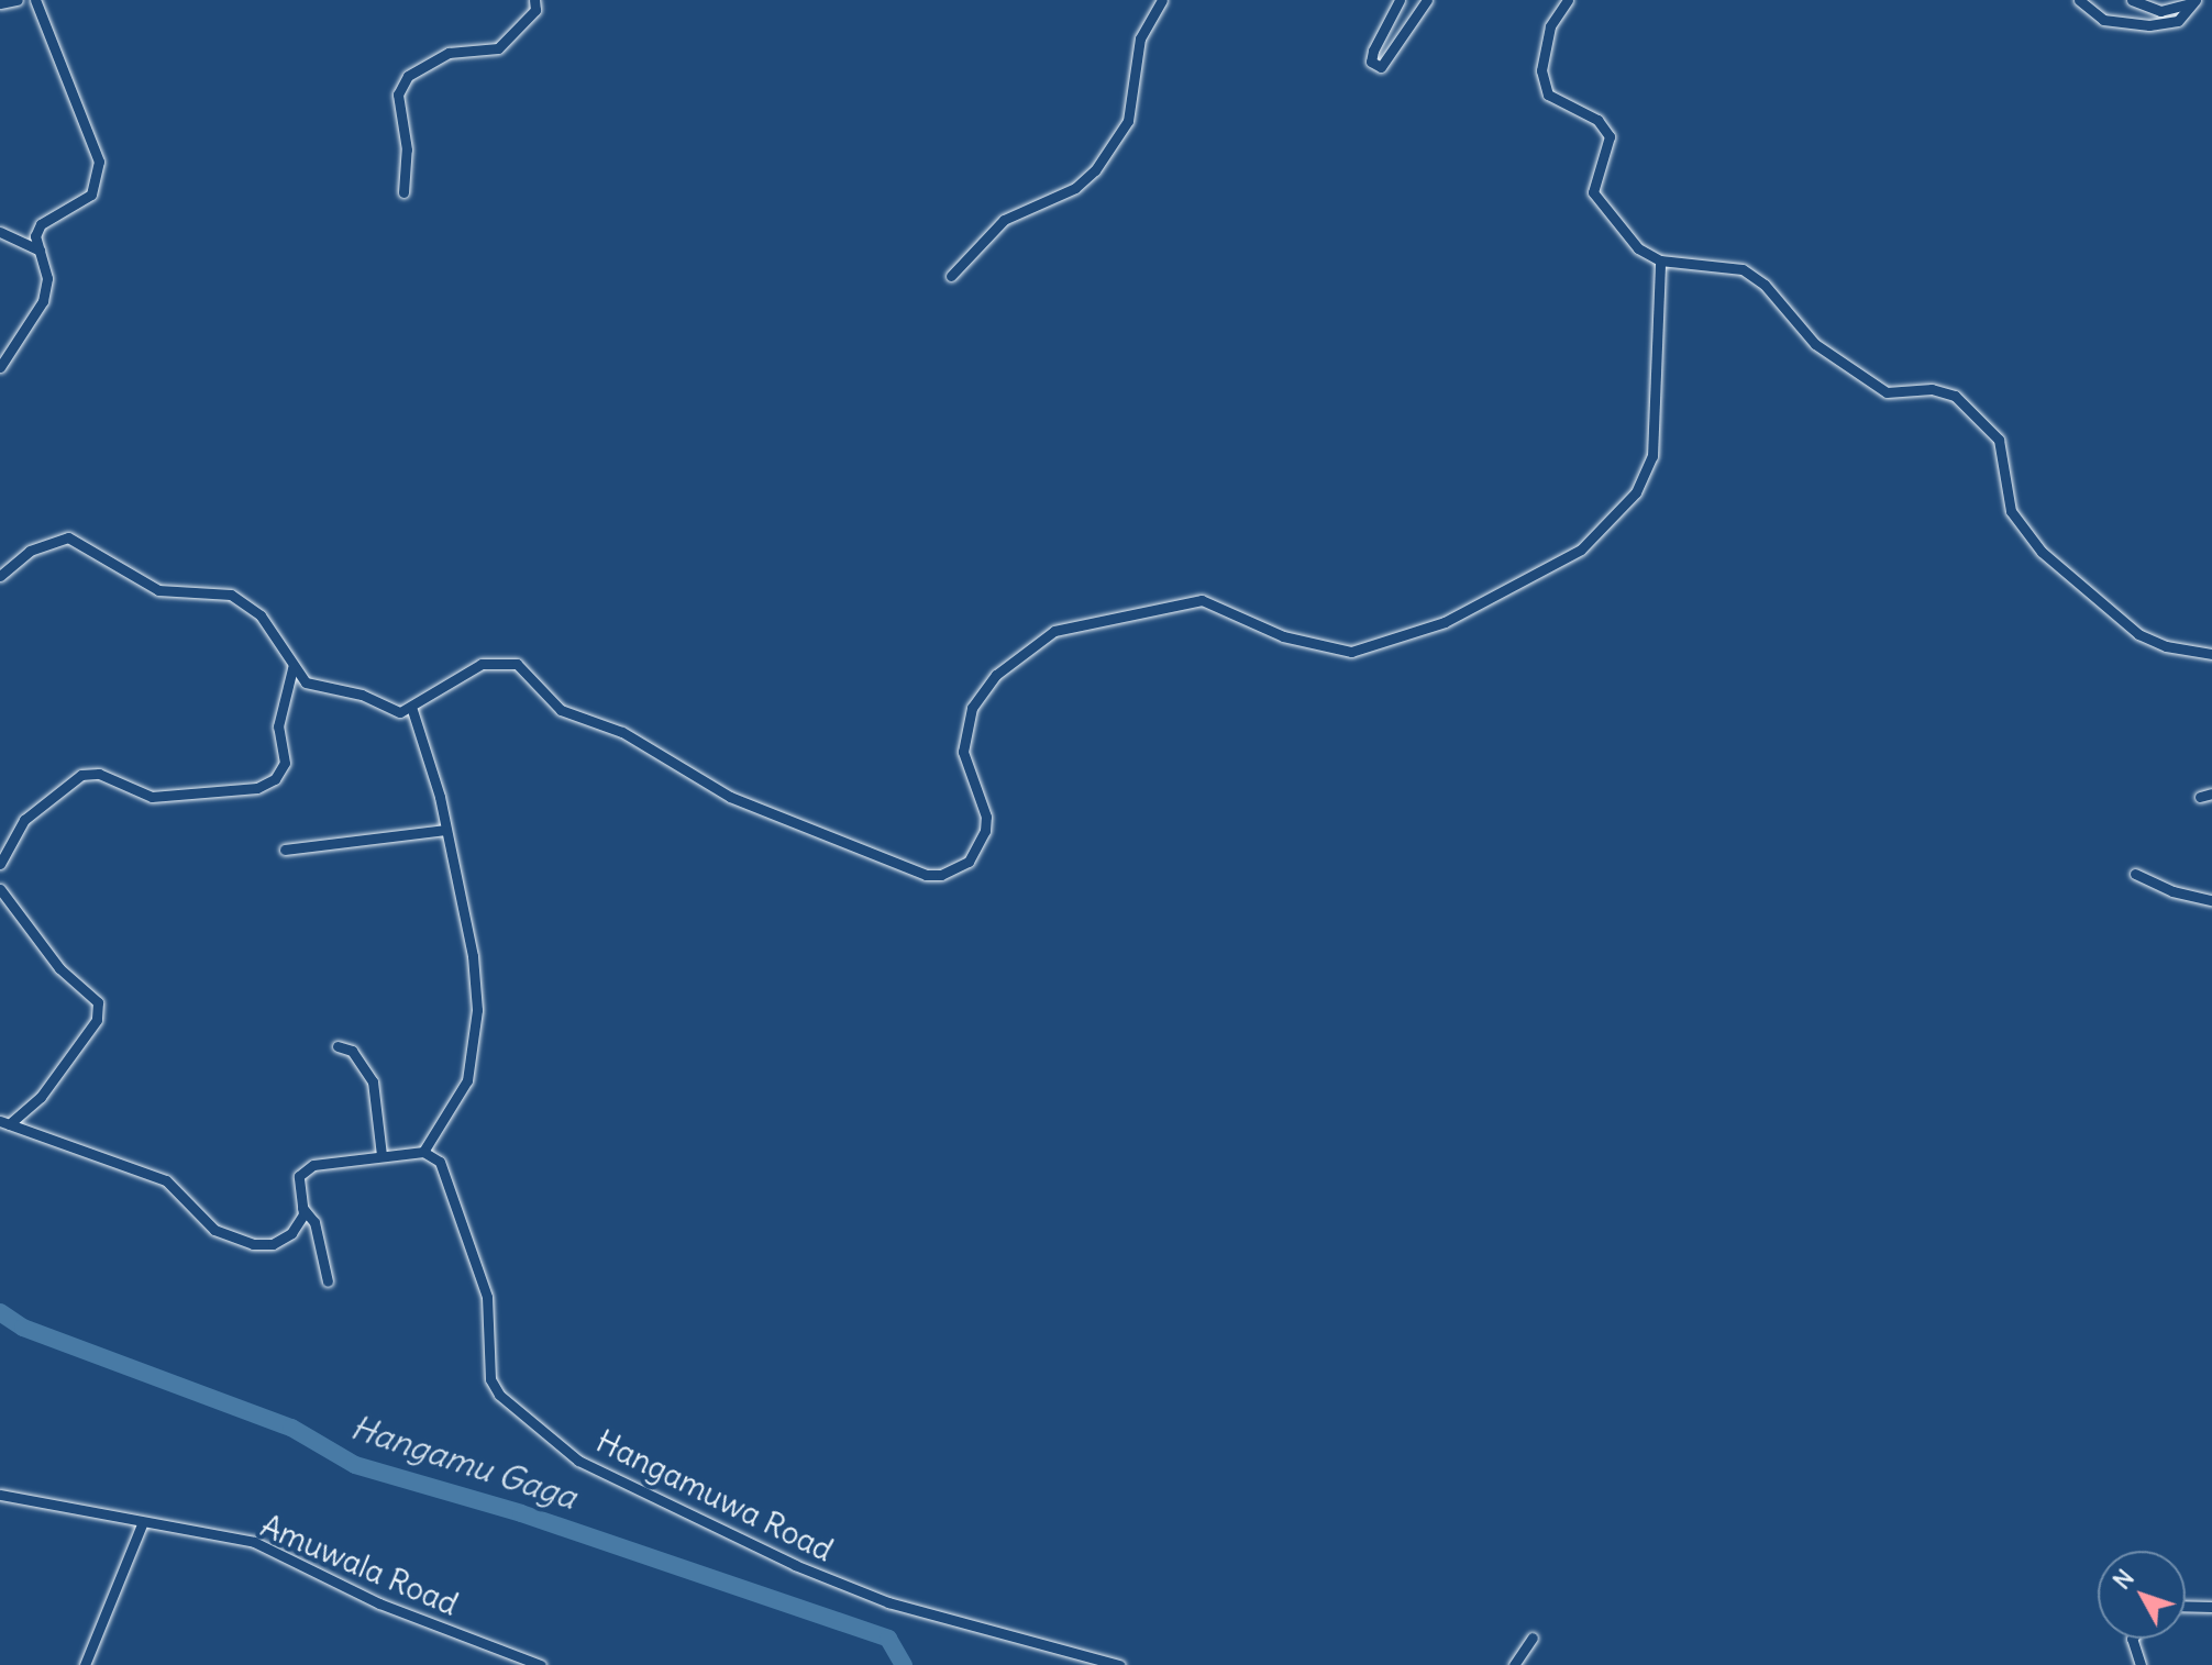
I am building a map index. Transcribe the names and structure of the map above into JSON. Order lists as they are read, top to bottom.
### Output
{
  "streets": {
    "street": ["Hangamuwa Road", "Amuwala Road"]
  },
  "water": ["Hangamu Gaga"],
  "north": "top left"
}
